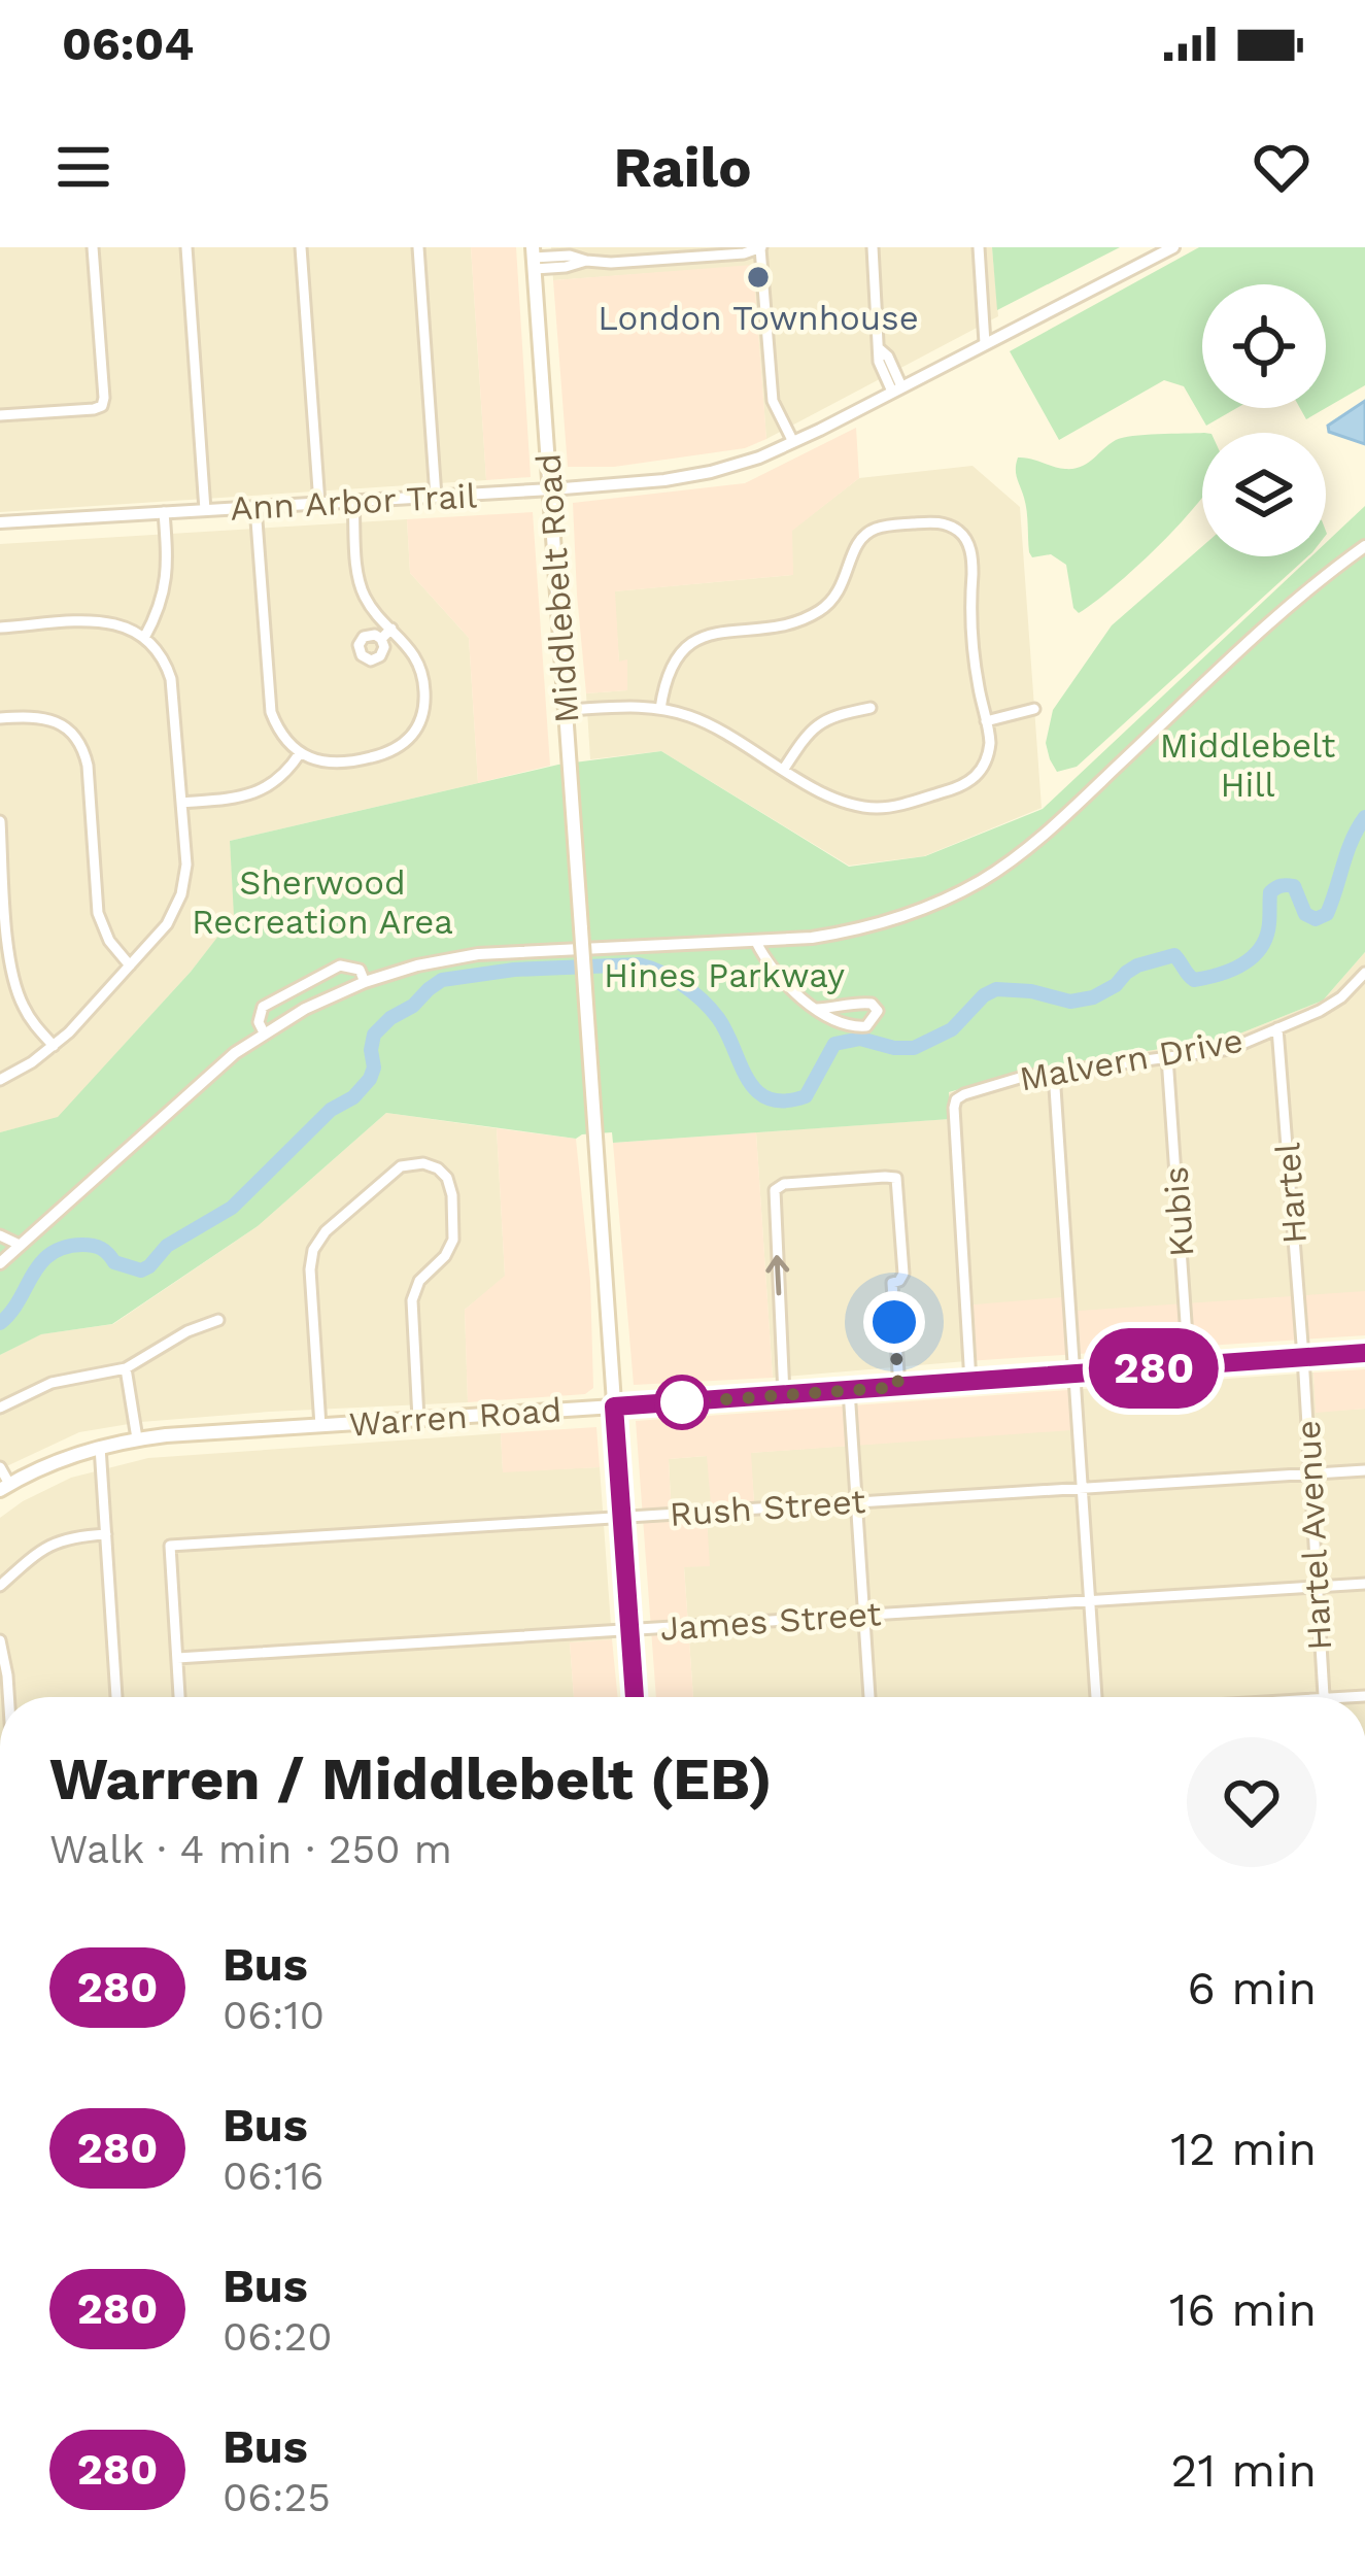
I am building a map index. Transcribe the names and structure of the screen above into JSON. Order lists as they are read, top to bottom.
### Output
{
  "streets": {
    "main road": ["Middlebelt Road", "Warren Road"],
    "street": [
      "Ann Arbor Trail",
      "Malvern Drive",
      "Hartel",
      "Kubis",
      "Rush Street",
      "Hartel Avenue",
      "James Street"
    ]
  },
  "crossings": [
    ["Ann Arbor Trail", "Middlebelt Road"],
    ["Middlebelt Road", "Warren Road"],
    ["Malvern Drive", "Hartel"],
    ["Malvern Drive", "Kubis"],
    ["Malvern Drive", "Warren Road"],
    ["Hartel", "Warren Road"],
    ["Hartel", "Hartel Avenue"],
    ["Kubis", "Warren Road"],
    ["Warren Road", "Hartel Avenue"],
    ["Rush Street", "Hartel Avenue"],
    ["Rush Street", "James Street"],
    ["Hartel Avenue", "James Street"]
  ],
  "parks": ["Middlebelt Hill", "Sherwood Recreation Area", "Hines Parkway"],
  "places": ["London Townhouse"],
  "lines": ["bus line 280"],
  "page": {
    "status": "06:04",
    "header": "Railo",
    "on_map": "280",
    "heading": ["Warren / Middlebelt (EB)", "Walk · 4 min · 250 m"],
    "list": [
      {
        "mark": "280",
        "name": "Bus",
        "note": "06:10",
        "value": "6 min"
      },
      {
        "mark": "280",
        "name": "Bus",
        "note": "06:16",
        "value": "12 min"
      },
      {
        "mark": "280",
        "name": "Bus",
        "note": "06:20",
        "value": "16 min"
      },
      {
        "mark": "280",
        "name": "Bus",
        "note": "06:25",
        "value": "21 min"
      }
    ]
  }
}
